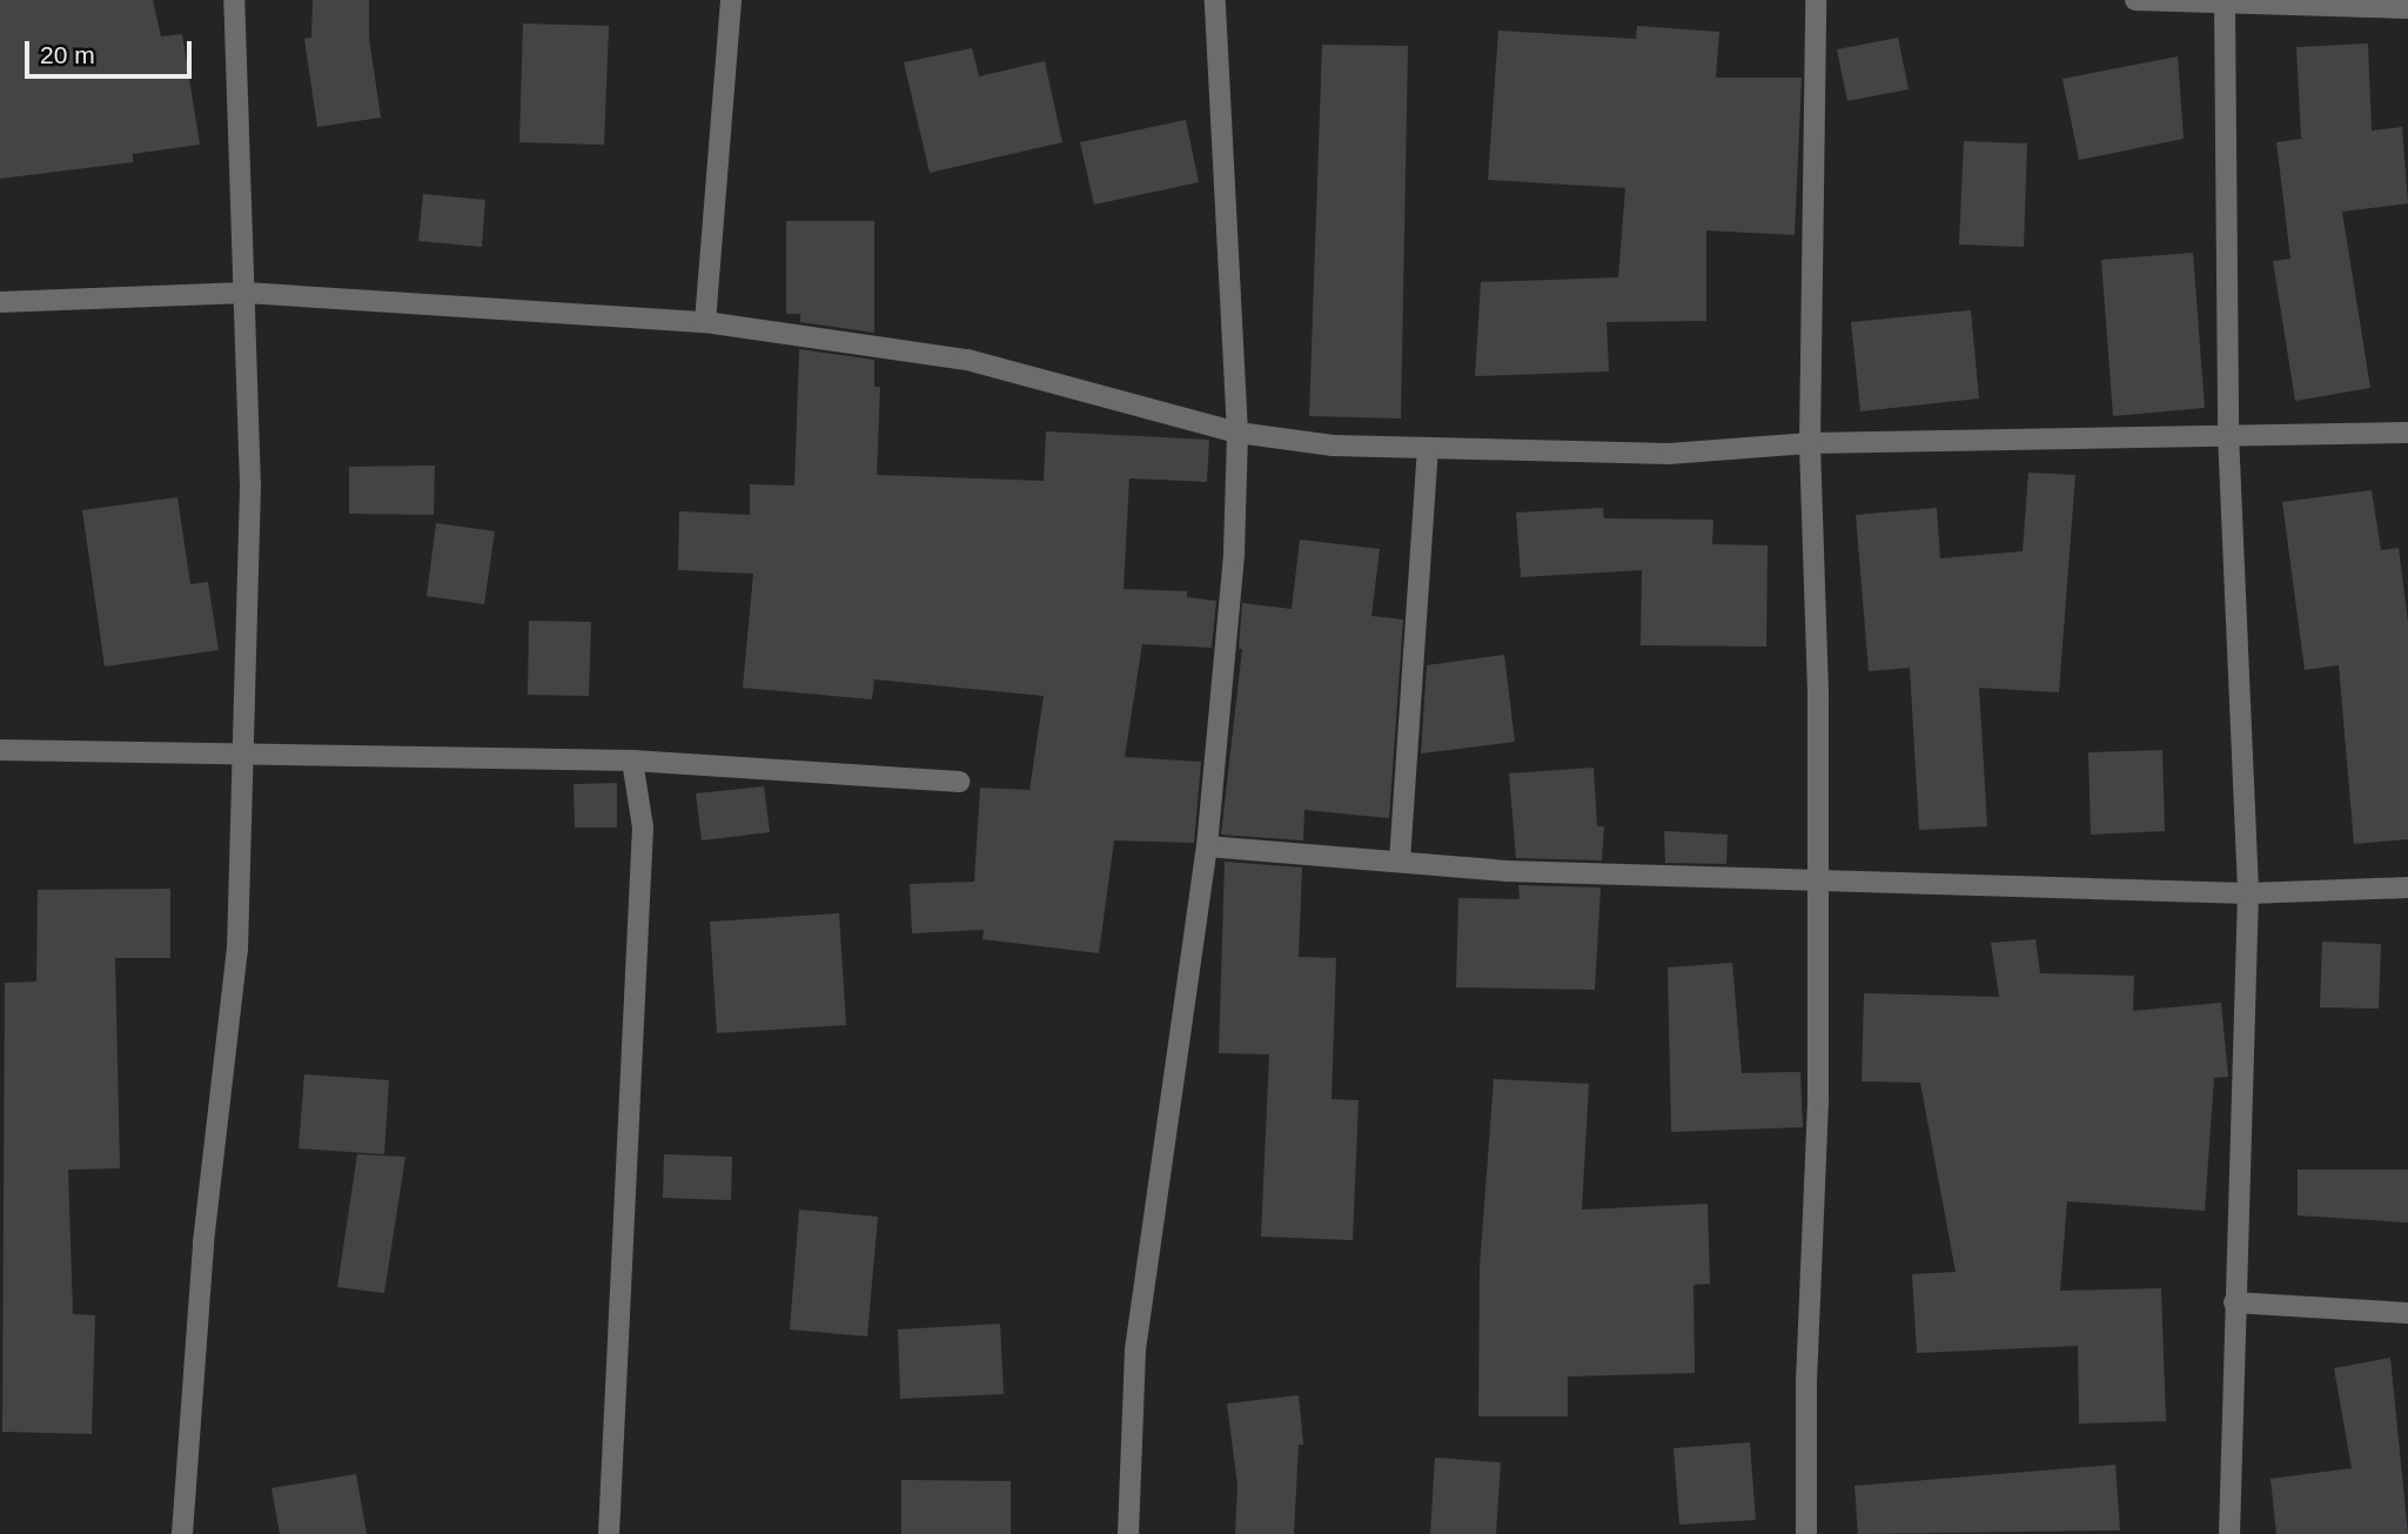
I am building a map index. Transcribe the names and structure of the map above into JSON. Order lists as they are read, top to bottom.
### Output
{
  "scale_bar": "20 m"
}
